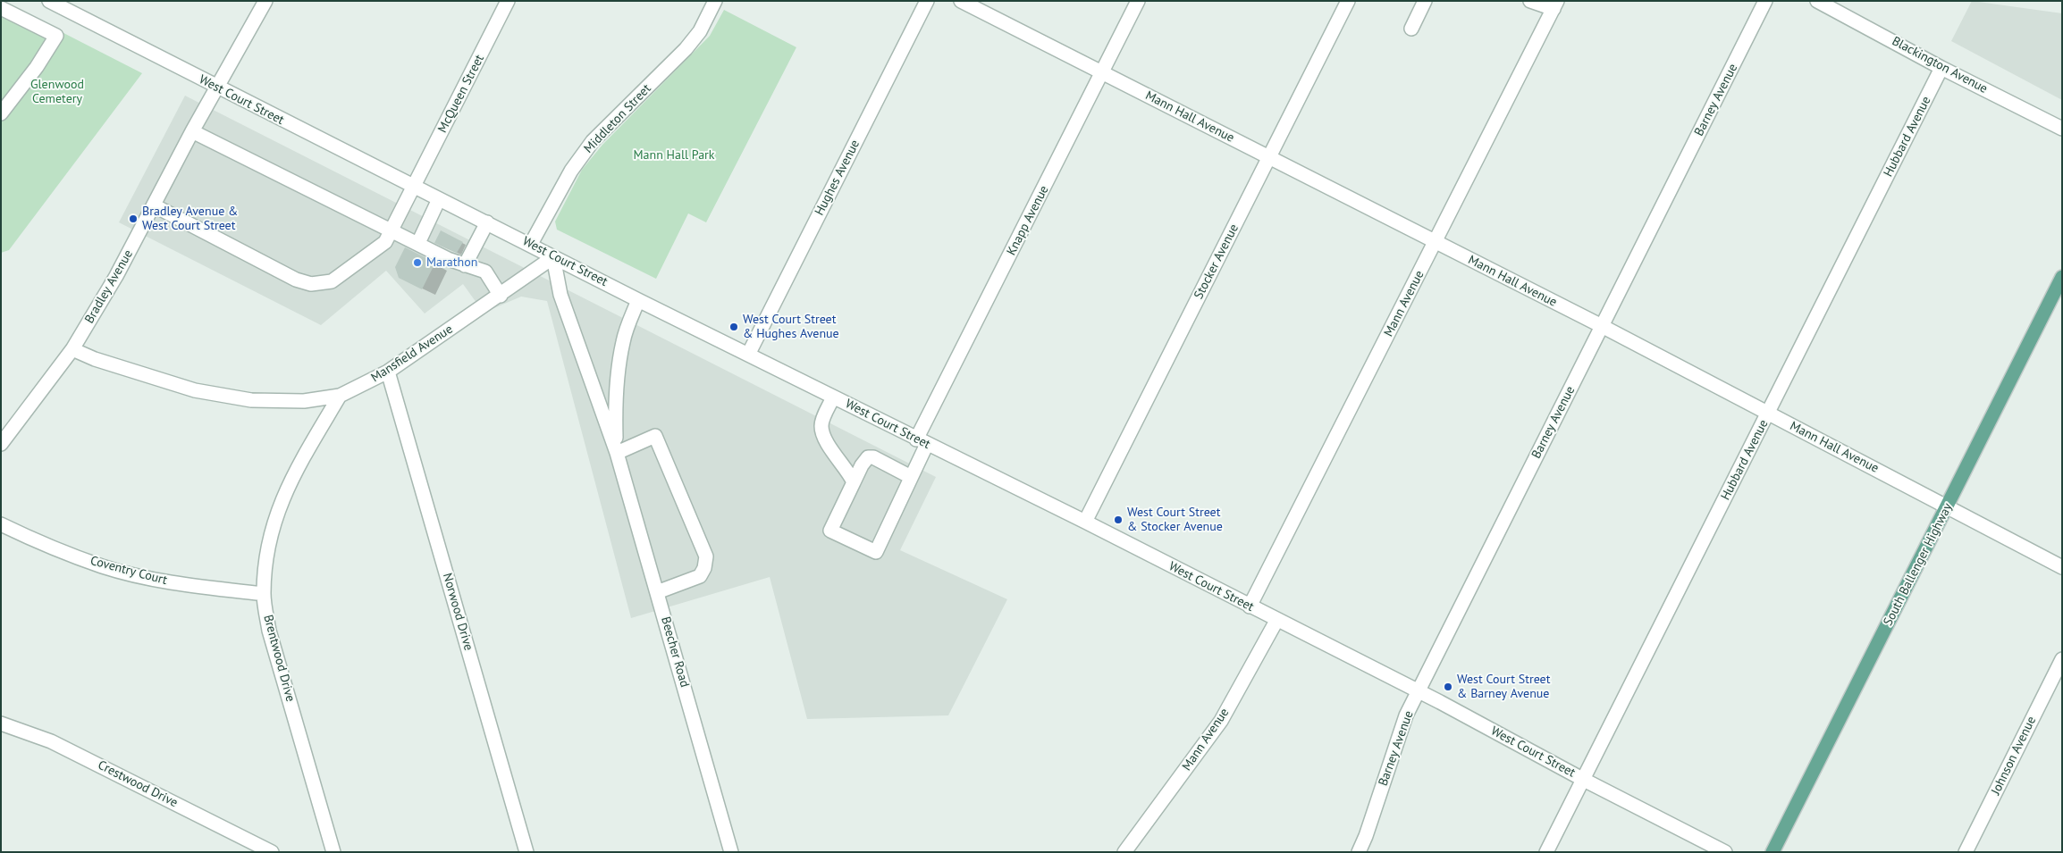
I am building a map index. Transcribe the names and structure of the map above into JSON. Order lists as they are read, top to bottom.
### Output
{
  "streets": {
    "main road": ["South Ballenger Highway"],
    "street": [
      "Blackington Avenue",
      "McQueen Street",
      "West Court Street",
      "Barney Avenue",
      "Mann Hall Avenue",
      "Middleton Street",
      "Hubbard Avenue",
      "Hughes Avenue",
      "Knapp Avenue",
      "Stocker Avenue",
      "Bradley Avenue",
      "Mann Avenue",
      "Mansfield Avenue",
      "Coventry Court",
      "Norwood Drive",
      "Beecher Road",
      "Brentwood Drive",
      "Johnson Avenue",
      "Crestwood Drive"
    ]
  },
  "crossings": [
    ["Blackington Avenue", "Hubbard Avenue"],
    ["McQueen Street", "West Court Street"],
    ["McQueen Street", "Bradley Avenue"],
    ["West Court Street", "Barney Avenue"],
    ["West Court Street", "Middleton Street"],
    ["West Court Street", "Hubbard Avenue"],
    ["West Court Street", "Hughes Avenue"],
    ["West Court Street", "Knapp Avenue"],
    ["West Court Street", "Stocker Avenue"],
    ["West Court Street", "Bradley Avenue"],
    ["West Court Street", "Mann Avenue"],
    ["West Court Street", "Mansfield Avenue"],
    ["West Court Street", "Beecher Road"],
    ["Barney Avenue", "Mann Hall Avenue"],
    ["Mann Hall Avenue", "Hubbard Avenue"],
    ["Mann Hall Avenue", "Knapp Avenue"],
    ["Mann Hall Avenue", "Stocker Avenue"],
    ["Mann Hall Avenue", "Mann Avenue"],
    ["Mann Hall Avenue", "South Ballenger Highway"],
    ["Bradley Avenue", "Mansfield Avenue"],
    ["Mansfield Avenue", "Norwood Drive"],
    ["Mansfield Avenue", "Beecher Road"],
    ["Mansfield Avenue", "Brentwood Drive"],
    ["Coventry Court", "Brentwood Drive"]
  ],
  "parks": ["Glenwood Cemetery", "Mann Hall Park"],
  "places": [
    "Bradley Avenue & West Court Street",
    "Marathon",
    "West Court Street & Hughes Avenue",
    "West Court Street & Stocker Avenue",
    "West Court Street & Barney Avenue"
  ]
}
